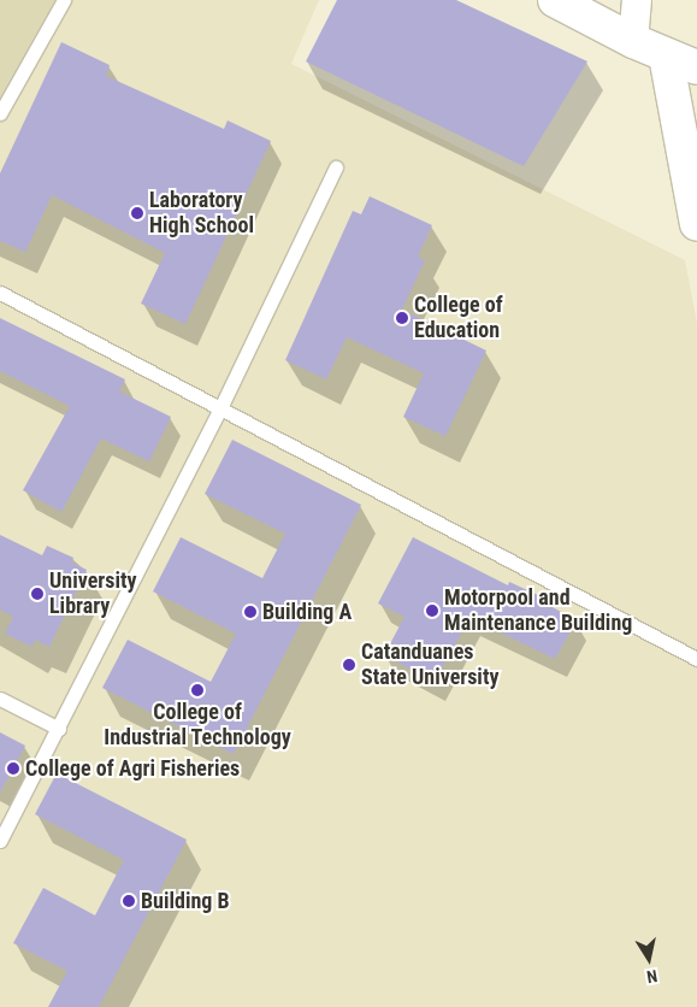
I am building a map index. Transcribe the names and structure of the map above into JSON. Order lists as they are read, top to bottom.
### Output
{
  "places": [
    "Laboratory High School",
    "College of Education",
    "University Library",
    "Motorpool and Maintenance Building",
    "Building A",
    "Catanduanes State University",
    "College of Industrial Technology",
    "College of Agri Fisheries",
    "Building B"
  ],
  "north": "bottom"
}
